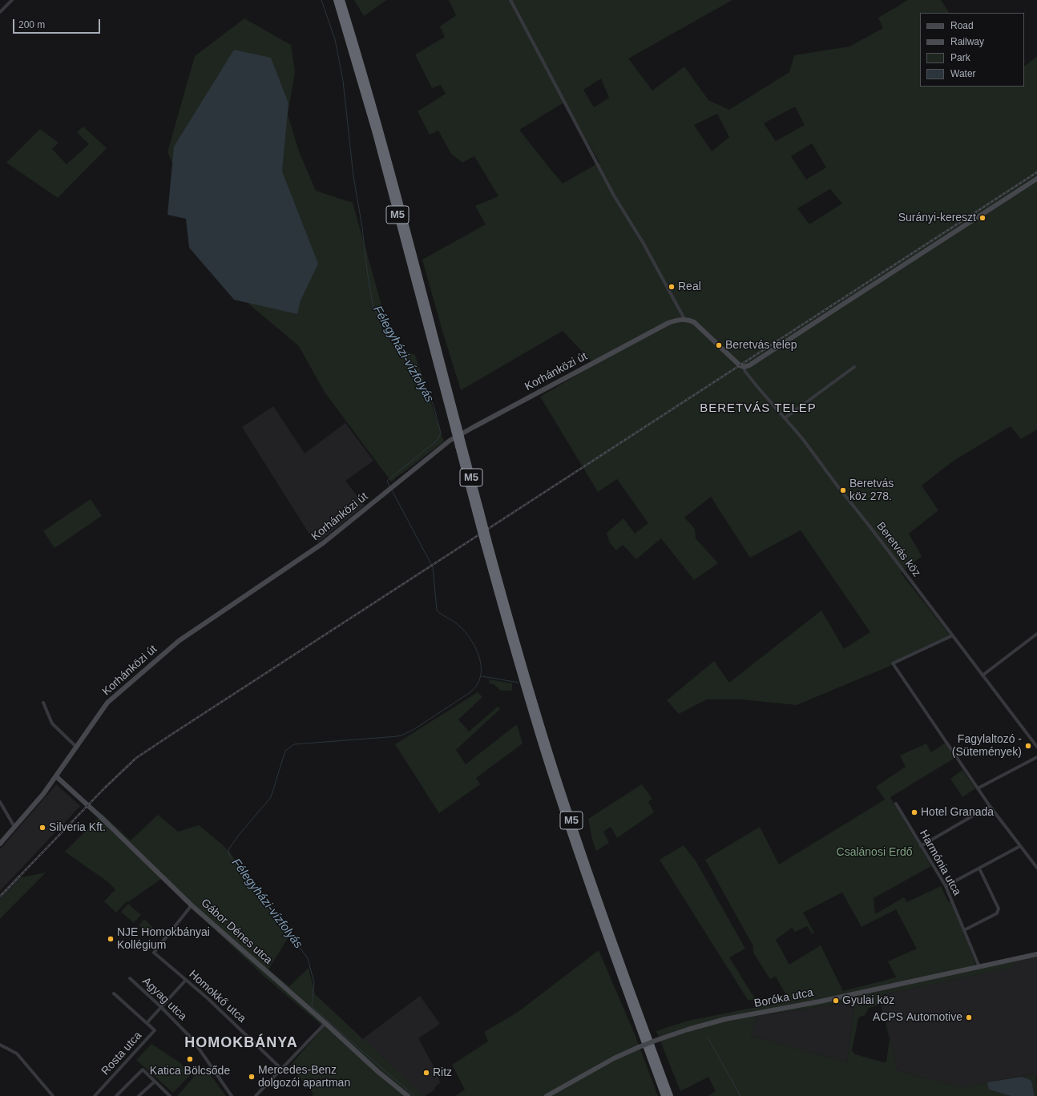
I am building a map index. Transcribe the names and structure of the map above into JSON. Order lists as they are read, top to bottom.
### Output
{
  "streets": {
    "highway": ["M5"],
    "street": [
      "Korhánközi út",
      "Beretvás köz",
      "Harmónia utca",
      "Gábor Dénes utca",
      "Homokkő utca",
      "Boróka utca",
      "Agyag utca",
      "Rosta utca"
    ]
  },
  "crossings": [
    ["Korhánközi út", "Gábor Dénes utca"],
    ["Harmónia utca", "Boróka utca"],
    ["Gábor Dénes utca", "Homokkő utca"],
    ["Homokkő utca", "Rosta utca"],
    ["Agyag utca", "Rosta utca"]
  ],
  "districts": ["BERETVÁS TELEP", "HOMOKBÁNYA"],
  "water": ["Félegyházi-vízfolyás"],
  "parks": ["Csalánosi Erdő"],
  "places": [
    "Surányi-kereszt",
    "Real",
    "Beretvás telep",
    "Beretvás köz 278.",
    "Fagylaltozó - (Sütemények)",
    "Hotel Granada",
    "Silveria Kft.",
    "NJE Homokbányai Kollégium",
    "Gyulai köz",
    "ACPS Automotive",
    "Katica Bölcsőde",
    "Ritz",
    "Mercedes-Benz dolgozói apartman"
  ],
  "legend": [
    "Road",
    "Railway",
    "Park",
    "Water"
  ],
  "scale_bar": "200 m"
}
